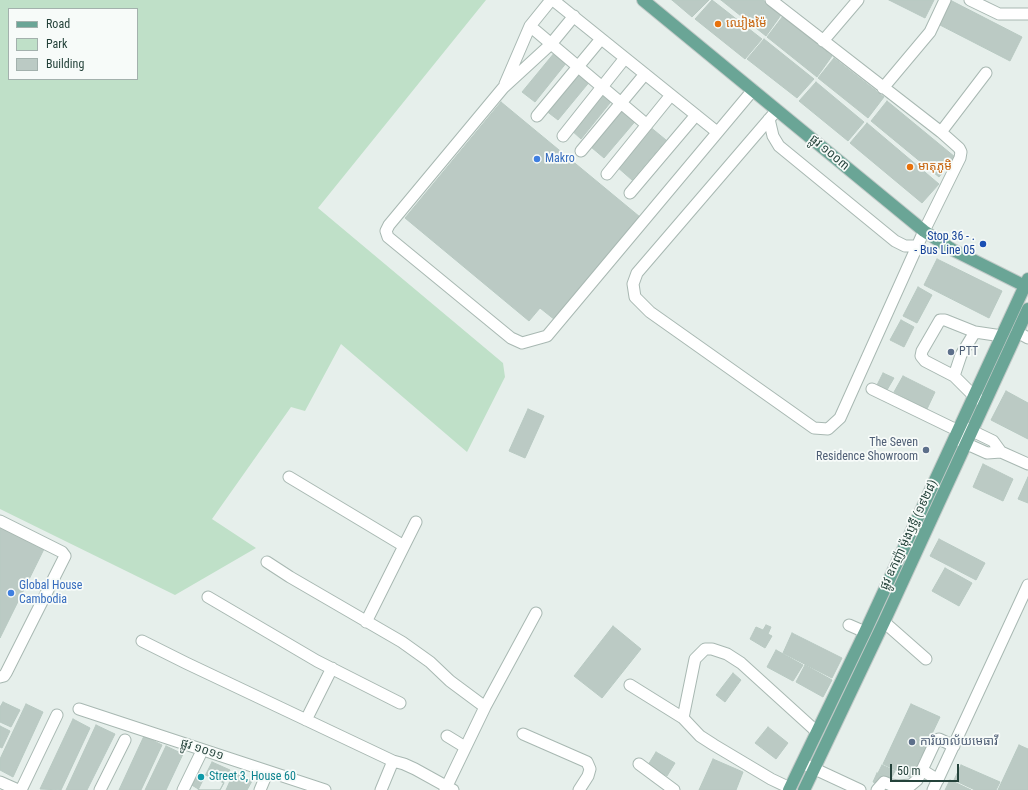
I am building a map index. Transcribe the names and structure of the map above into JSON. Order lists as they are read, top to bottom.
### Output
{
  "streets": {
    "main road": ["ផ្លូវ ១០០៣", "ផ្លូវ ឧកញ៉ា ម៉ុងឫទ្ធី (១៩២៨)"],
    "street": ["ផ្លូវ ១០១១"]
  },
  "crossings": [
    ["ផ្លូវ ១០០៣", "ផ្លូវ ឧកញ៉ា ម៉ុងឫទ្ធី (១៩២៨)"]
  ],
  "places": [
    "ឈៀងម៉ៃ",
    "Makro",
    "មាតុភូមិ",
    "Stop 36 - . - Bus Line 05",
    "PTT",
    "The Seven Residence Showroom",
    "Global House Cambodia",
    "ការិយាល័យមេធាវី",
    "Street 3, House 60"
  ],
  "legend": ["Road", "Park", "Building"],
  "scale_bar": "50 m"
}
